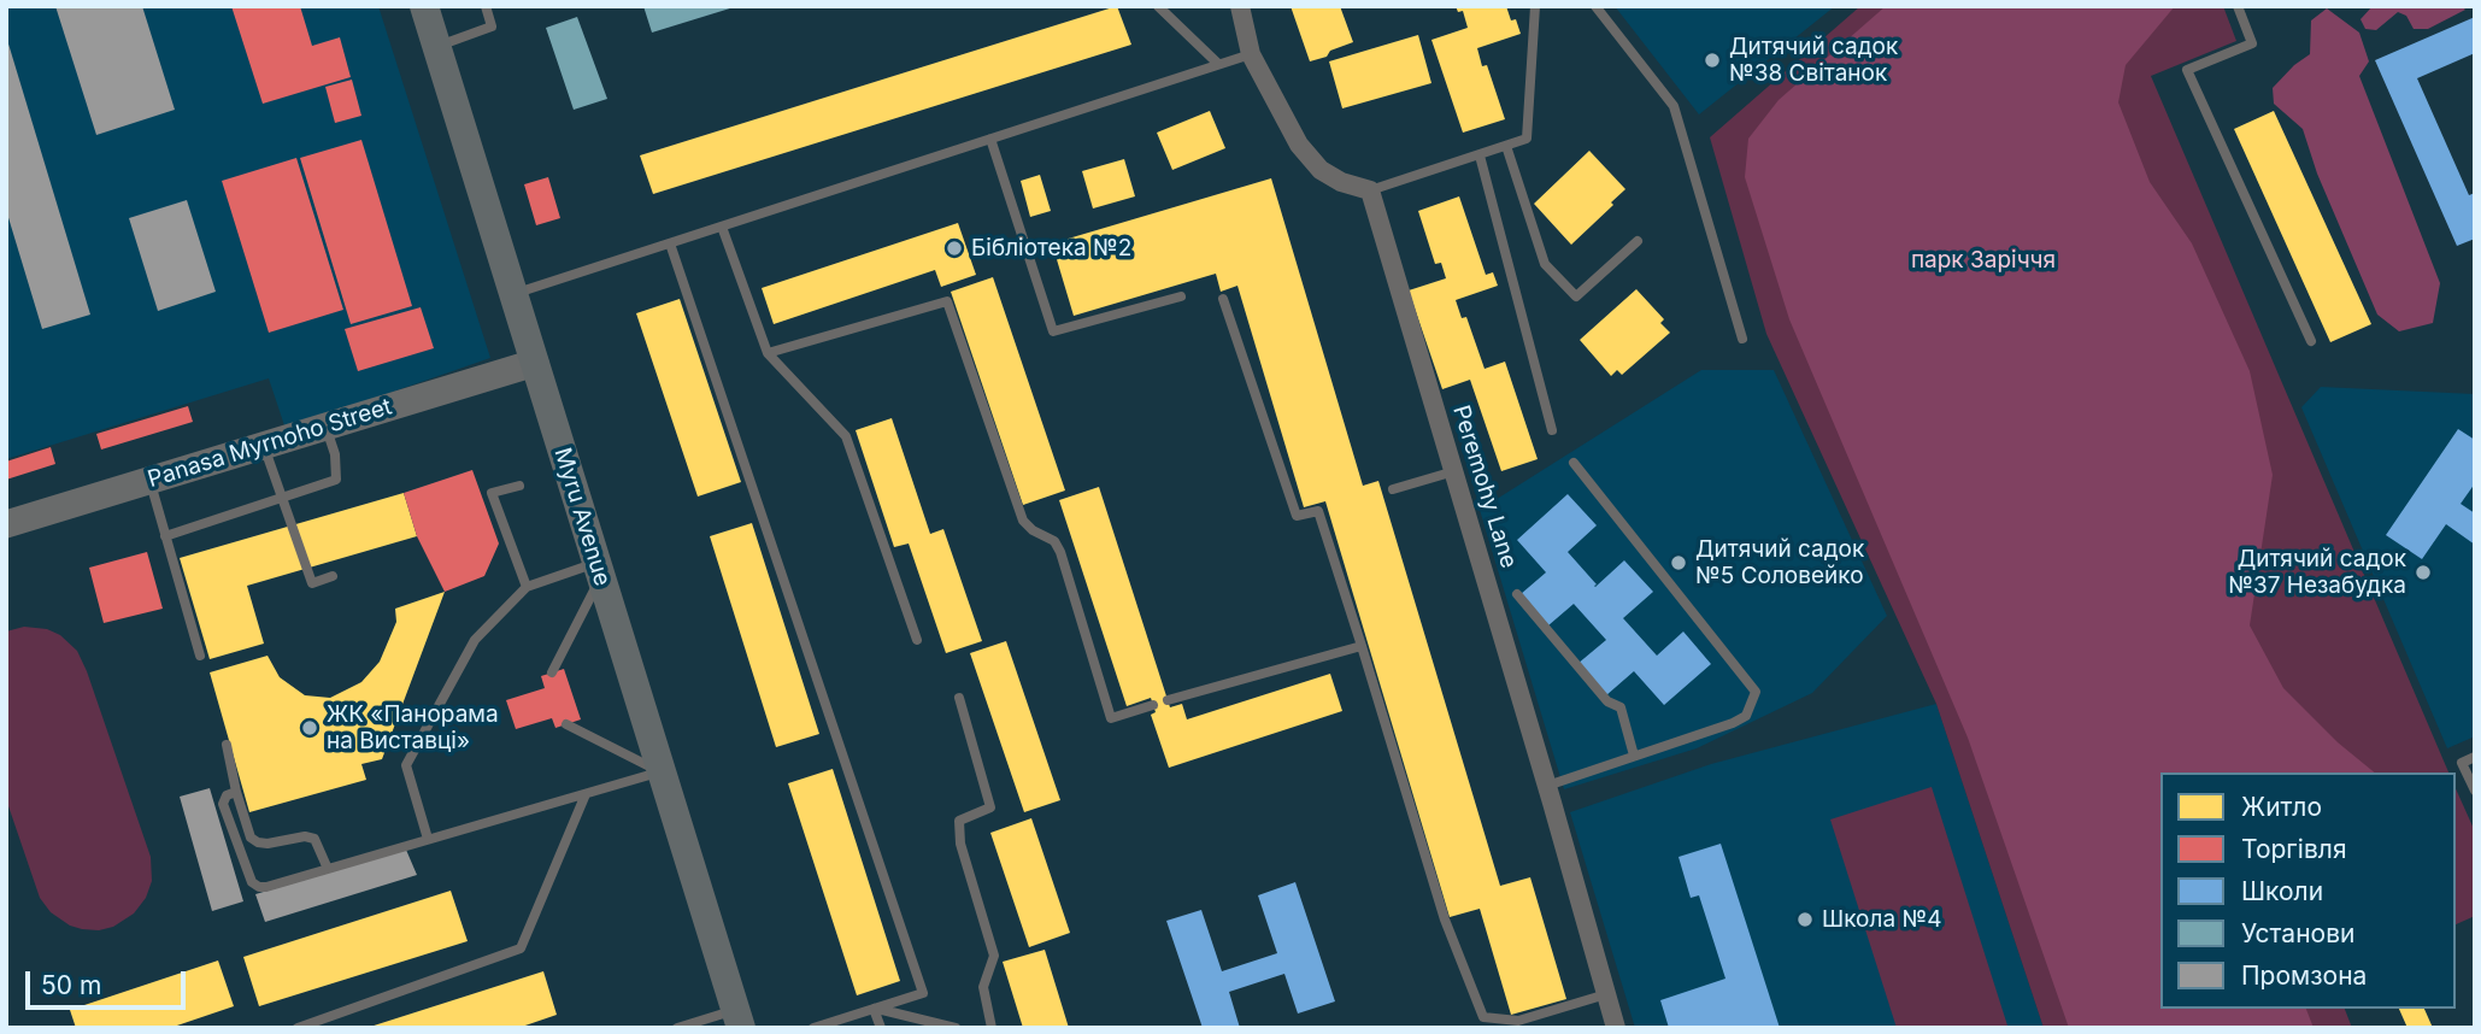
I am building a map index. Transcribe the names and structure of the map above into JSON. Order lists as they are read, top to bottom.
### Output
{
  "streets": {
    "main road": ["Panasa Myrnoho Street", "Myru Avenue"],
    "street": ["Peremohy Lane"]
  },
  "crossings": [
    ["Panasa Myrnoho Street", "Myru Avenue"]
  ],
  "parks": ["парк Заріччя"],
  "places": [
    "Дитячий садок №38 Світанок",
    "Бібліотека №2",
    "Дитячий садок №5 Соловейко",
    "Дитячий садок №37 Незабудка",
    "ЖК «Панорама на Виставці»",
    "Школа №4"
  ],
  "legend": [
    "Житло",
    "Торгівля",
    "Школи",
    "Установи",
    "Промзона"
  ],
  "scale_bar": "50 m"
}
